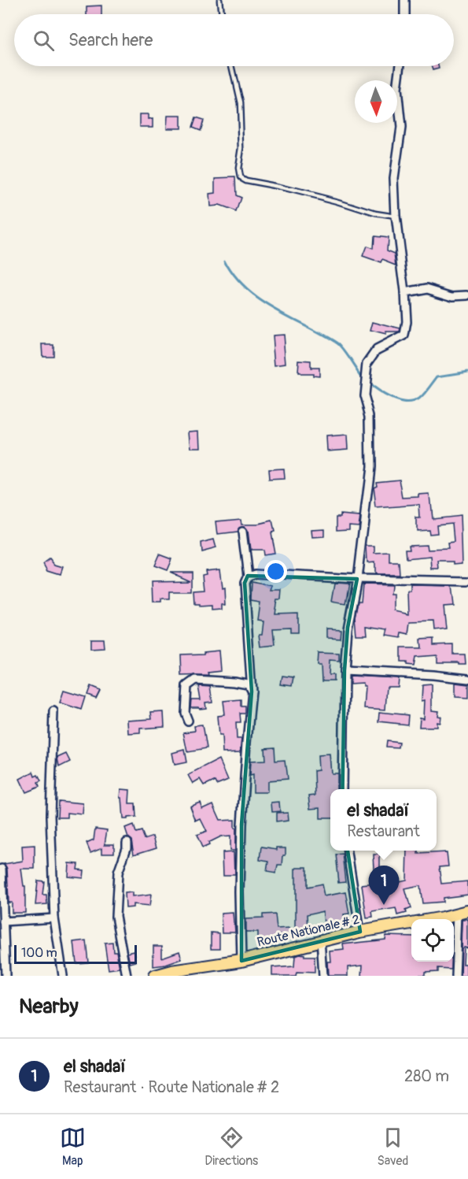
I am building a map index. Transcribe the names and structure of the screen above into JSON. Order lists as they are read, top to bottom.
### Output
{
  "streets": {
    "main road": ["Route Nationale # 2"]
  },
  "scale_bar": "100 m",
  "north": "bottom",
  "page": {
    "search": "Search here",
    "popup": ["el shadaï", "Restaurant"],
    "pins": "1",
    "scale": "100 m",
    "heading": "Nearby",
    "list": [
      {
        "mark": "1",
        "name": "el shadaï",
        "note": "Restaurant · Route Nationale # 2",
        "value": "280 m"
      }
    ],
    "nav": ["Map", "Directions", "Saved"]
  }
}
